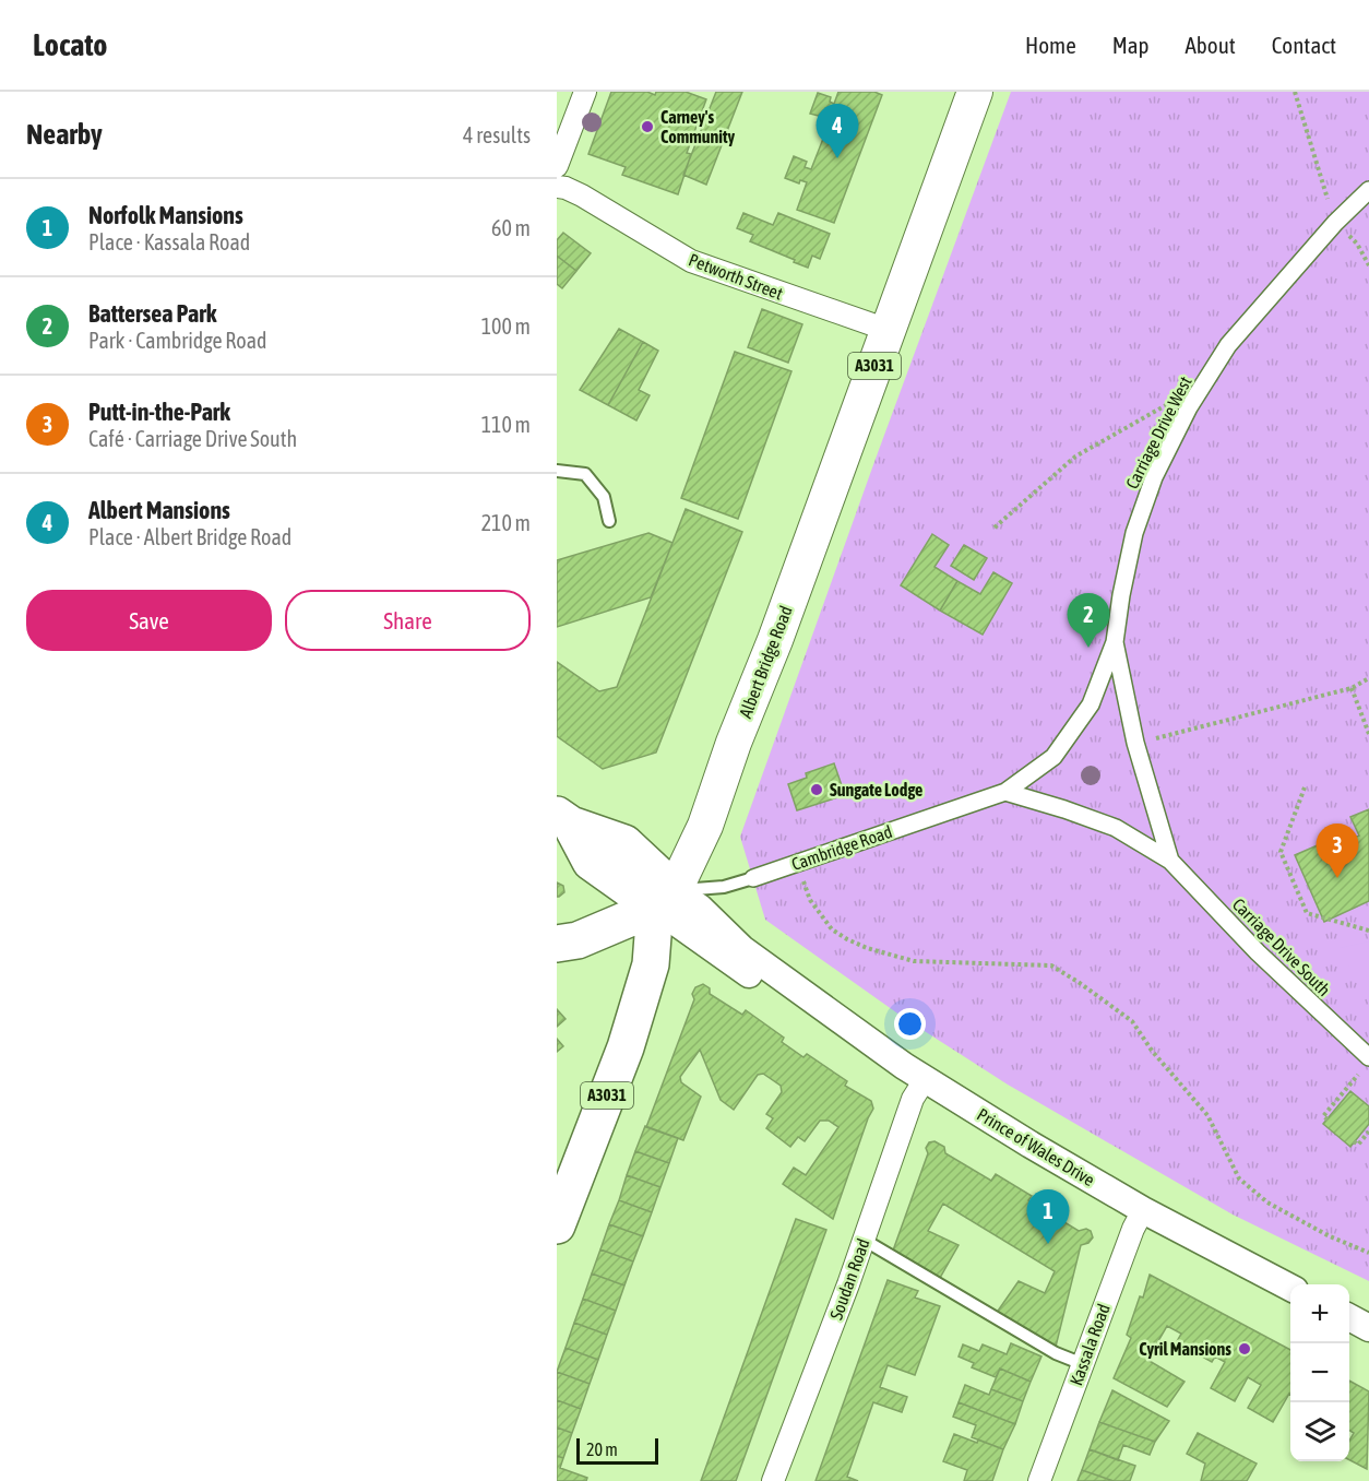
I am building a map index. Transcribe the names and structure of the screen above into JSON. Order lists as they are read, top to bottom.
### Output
{
  "streets": {
    "highway": [
      "A3031",
      "Albert Bridge Road",
      "Cambridge Road",
      "Prince of Wales Drive"
    ],
    "street": [
      "Petworth Street",
      "Carriage Drive West",
      "Carriage Drive South",
      "Soudan Road",
      "Kassala Road"
    ]
  },
  "crossings": [
    ["Petworth Street", "Albert Bridge Road"],
    ["Carriage Drive West", "Cambridge Road"],
    ["Carriage Drive West", "Carriage Drive South"],
    ["Albert Bridge Road", "Cambridge Road"],
    ["Albert Bridge Road", "Prince of Wales Drive"],
    ["Cambridge Road", "Prince of Wales Drive"],
    ["Prince of Wales Drive", "Soudan Road"],
    ["Prince of Wales Drive", "Kassala Road"]
  ],
  "places": ["Carney's Community", "Sungate Lodge", "Cyril Mansions"],
  "scale_bar": "20 m",
  "page": {
    "header": "Locato",
    "nav": [
      "Home",
      "Map",
      "About",
      "Contact"
    ],
    "heading": ["Nearby", "4 results"],
    "pins": [
      "4",
      "2",
      "3",
      "1"
    ],
    "list": [
      {
        "mark": "1",
        "name": "Norfolk Mansions",
        "note": "Place · Kassala Road",
        "value": "60 m"
      },
      {
        "mark": "2",
        "name": "Battersea Park",
        "note": "Park · Cambridge Road",
        "value": "100 m"
      },
      {
        "mark": "3",
        "name": "Putt-in-the-Park",
        "note": "Café · Carriage Drive South",
        "value": "110 m"
      },
      {
        "mark": "4",
        "name": "Albert Mansions",
        "note": "Place · Albert Bridge Road",
        "value": "210 m"
      }
    ],
    "buttons": ["Save", "Share"],
    "map_buttons": ["+", "−"],
    "scale": "20 m"
  }
}
